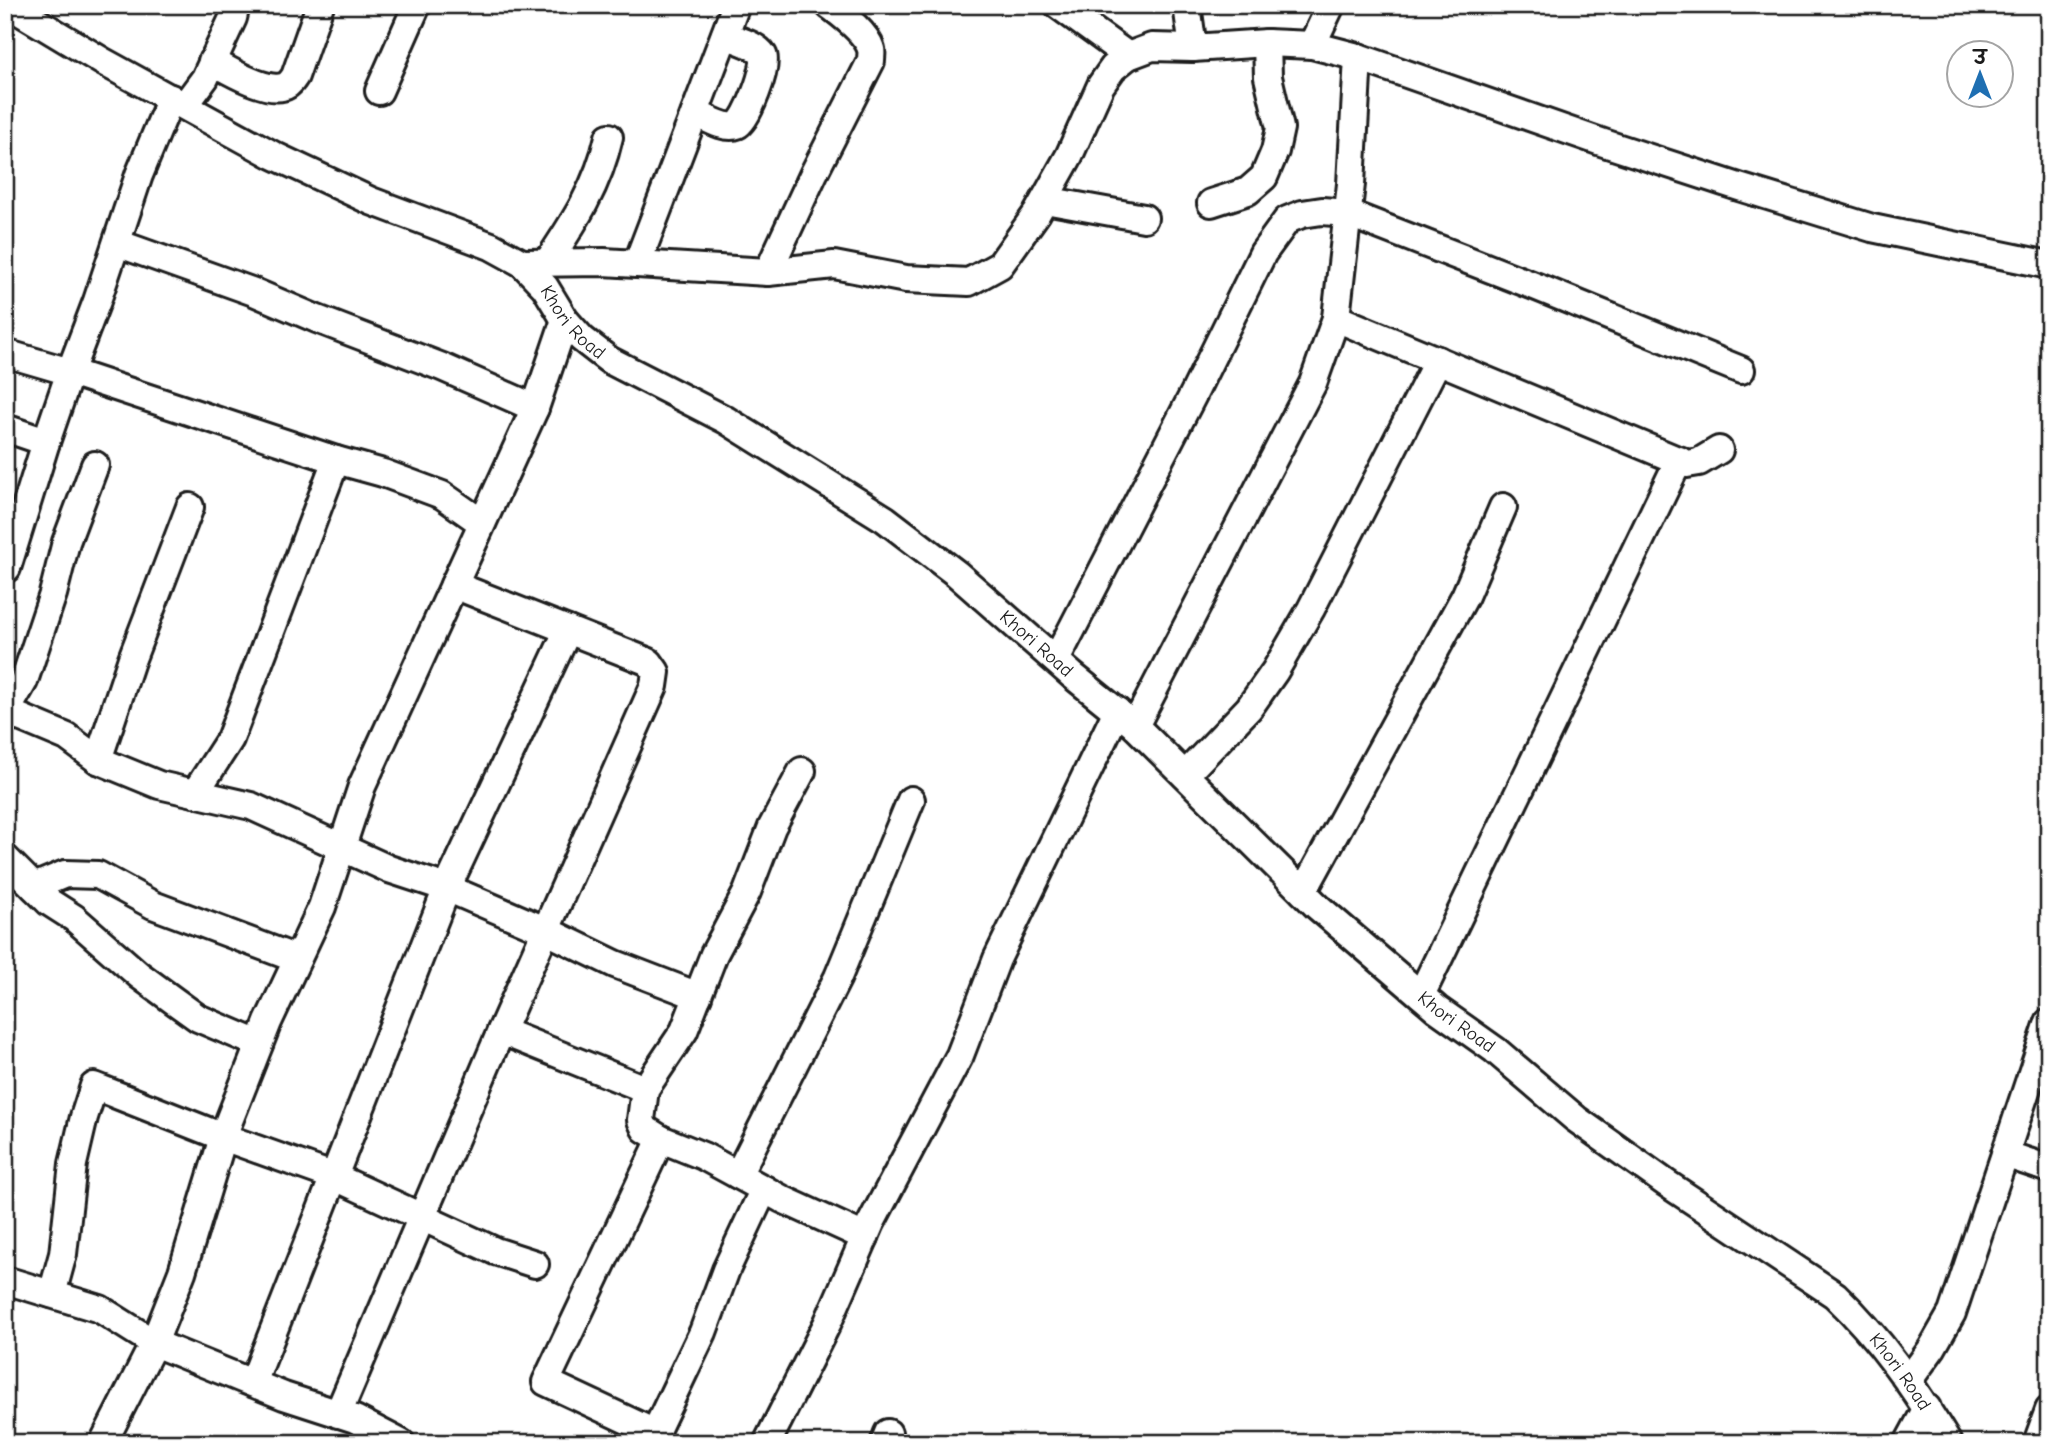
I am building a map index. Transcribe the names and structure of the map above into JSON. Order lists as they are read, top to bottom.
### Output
{
  "streets": {
    "street": ["Khori Road"]
  },
  "north": "top"
}
